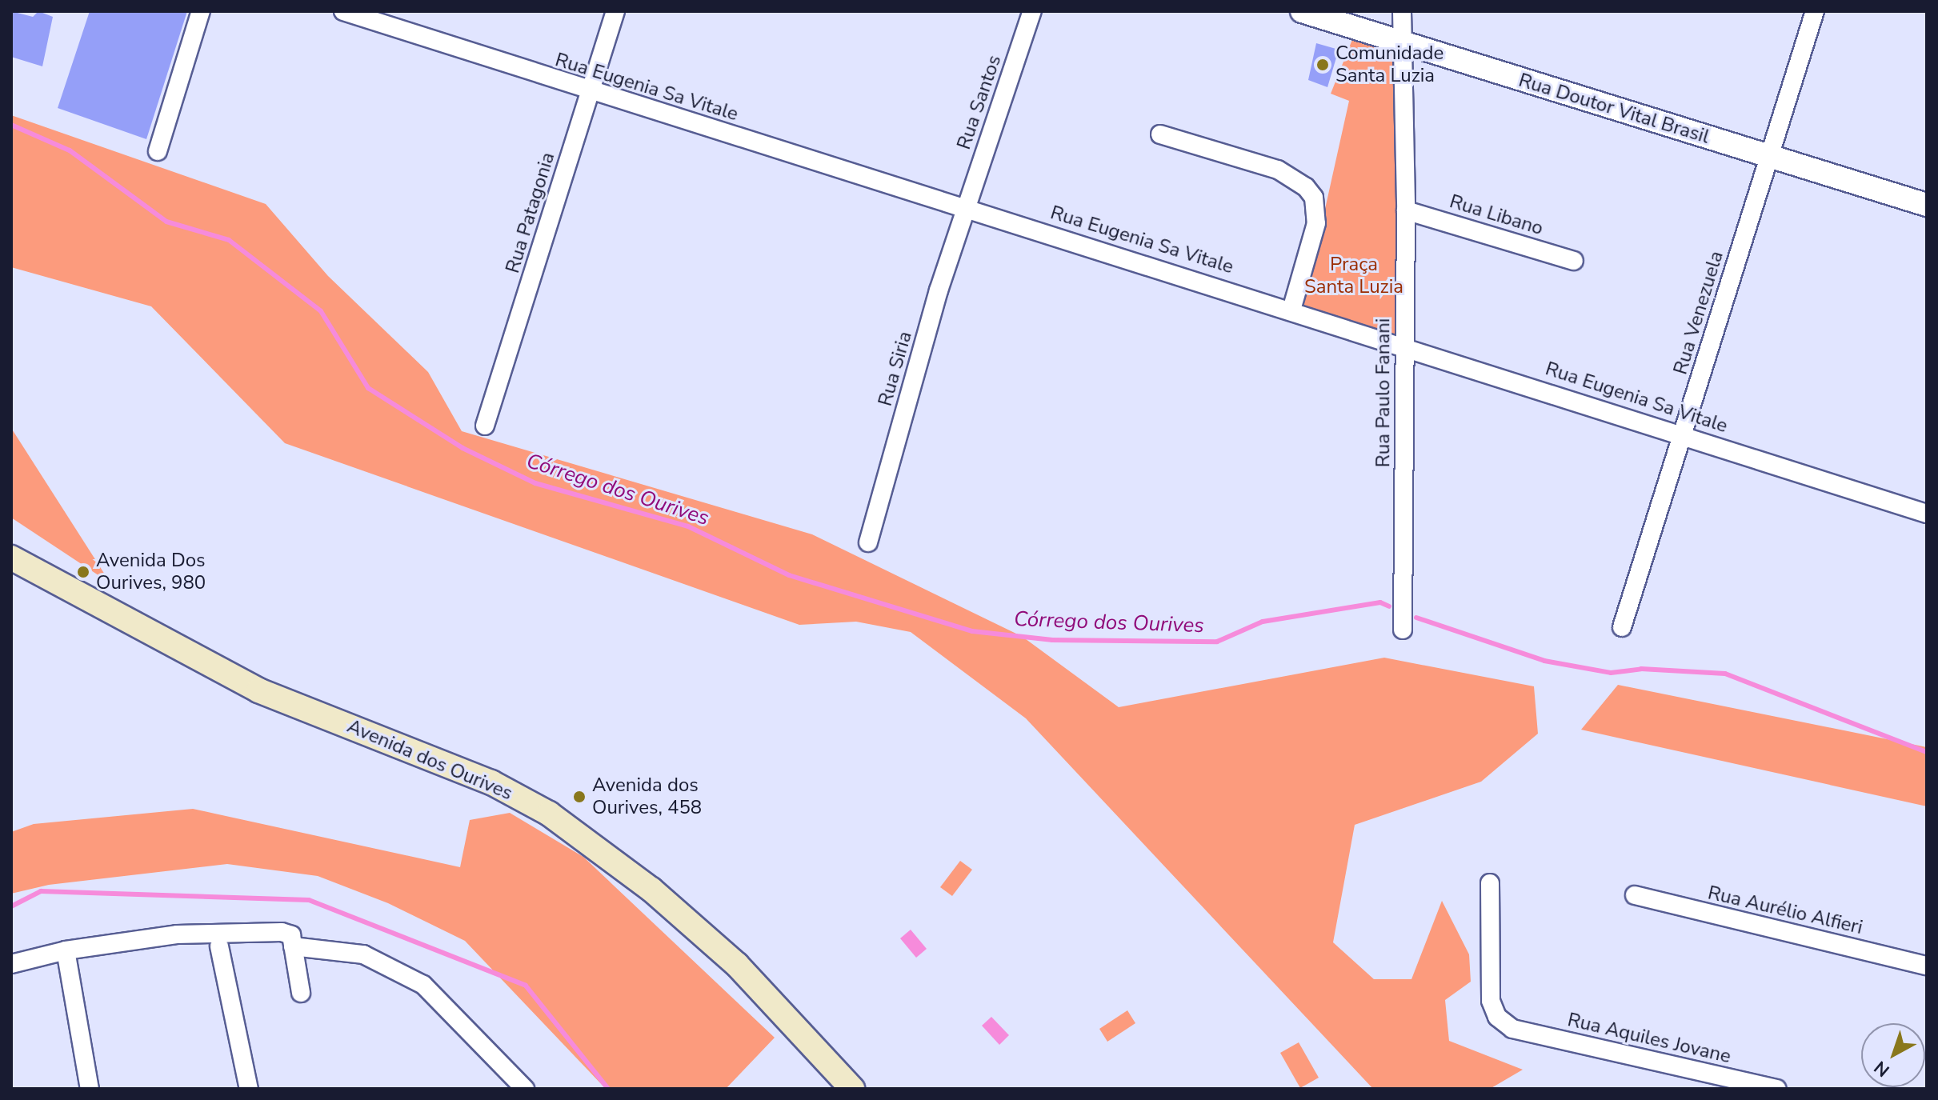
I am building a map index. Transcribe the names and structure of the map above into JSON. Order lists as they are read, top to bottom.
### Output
{
  "streets": {
    "main road": ["Avenida dos Ourives"],
    "street": [
      "Rua Eugenia Sa Vitale",
      "Rua Santos",
      "Rua Doutor Vital Brasil",
      "Rua Patagonia",
      "Rua Libano",
      "Rua Venezuela",
      "Rua Siria",
      "Rua Paulo Fanani",
      "Rua Aurélio Alfieri",
      "Rua Aquiles Jovane"
    ]
  },
  "crossings": [
    ["Rua Eugenia Sa Vitale", "Rua Santos"],
    ["Rua Eugenia Sa Vitale", "Rua Patagonia"],
    ["Rua Eugenia Sa Vitale", "Rua Venezuela"],
    ["Rua Eugenia Sa Vitale", "Rua Siria"],
    ["Rua Eugenia Sa Vitale", "Rua Paulo Fanani"],
    ["Rua Santos", "Rua Siria"],
    ["Rua Doutor Vital Brasil", "Rua Venezuela"],
    ["Rua Doutor Vital Brasil", "Rua Paulo Fanani"],
    ["Rua Libano", "Rua Paulo Fanani"]
  ],
  "water": ["Córrego dos Ourives"],
  "parks": ["Praça Santa Luzia"],
  "places": ["Comunidade Santa Luzia", "Avenida Dos Ourives, 980", "Avenida dos Ourives, 458"],
  "north": "bottom left"
}
